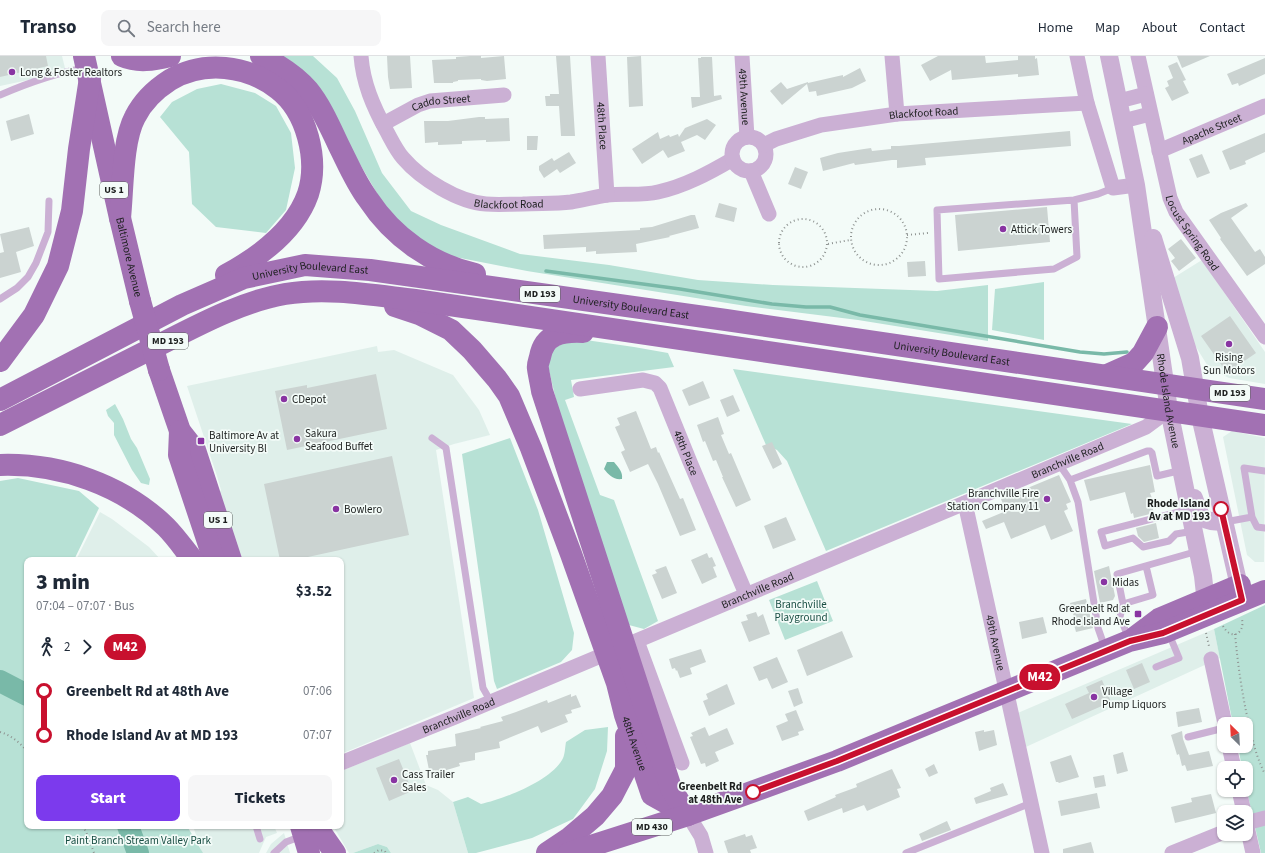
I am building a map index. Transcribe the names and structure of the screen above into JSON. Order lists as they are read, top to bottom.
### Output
{
  "streets": {
    "main road": [
      "US 1",
      "Baltimore Avenue",
      "University Boulevard East",
      "MD 193",
      "48th Avenue",
      "MD 430"
    ],
    "street": [
      "49th Avenue",
      "Caddo Street",
      "Blackfoot Road",
      "48th Place",
      "Apache Street",
      "Locust Spring Road",
      "Rhode Island Avenue",
      "Branchville Road"
    ]
  },
  "crossings": [
    ["49th Avenue", "Blackfoot Road"],
    ["49th Avenue", "Branchville Road"],
    ["49th Avenue", "MD 430"],
    ["Caddo Street", "Blackfoot Road"],
    ["Blackfoot Road", "48th Place"],
    ["48th Place", "Branchville Road"],
    ["Apache Street", "Locust Spring Road"],
    ["University Boulevard East", "Rhode Island Avenue"],
    ["University Boulevard East", "Branchville Road"],
    ["Rhode Island Avenue", "Branchville Road"],
    ["Rhode Island Avenue", "MD 430"],
    ["Branchville Road", "48th Avenue"],
    ["48th Avenue", "MD 430"]
  ],
  "parks": ["Branchville Playground", "Paint Branch Stream Valley Park"],
  "places": {
    "other": [
      "Long & Foster Realtors",
      "Attick Towers",
      "Rising Sun Motors",
      "CDepot",
      "Sakura Seafood Buffet",
      "Branchville Fire Station Company 11",
      "Bowlero",
      "Rhode Island Av at MD 193",
      "Midas",
      "Village Pump Liquors",
      "Cass Trailer Sales",
      "Greenbelt Rd at 48th Ave"
    ],
    "transit": ["Baltimore Av at University Bl", "Greenbelt Rd at Rhode Island Ave"]
  },
  "lines": ["bus line M42"],
  "north": "top left",
  "page": {
    "header": "Transo",
    "search": "Search here",
    "nav": [
      "Home",
      "Map",
      "About",
      "Contact"
    ],
    "on_map": "M42",
    "heading": ["3 min", "07:04 – 07:07 · Bus", "$3.52"],
    "legs": ["2", "M42"],
    "list": [
      {
        "name": "Greenbelt Rd at 48th Ave",
        "value": "07:06"
      },
      {
        "name": "Rhode Island Av at MD 193",
        "value": "07:07"
      }
    ],
    "buttons": ["Start", "Tickets"]
  }
}
